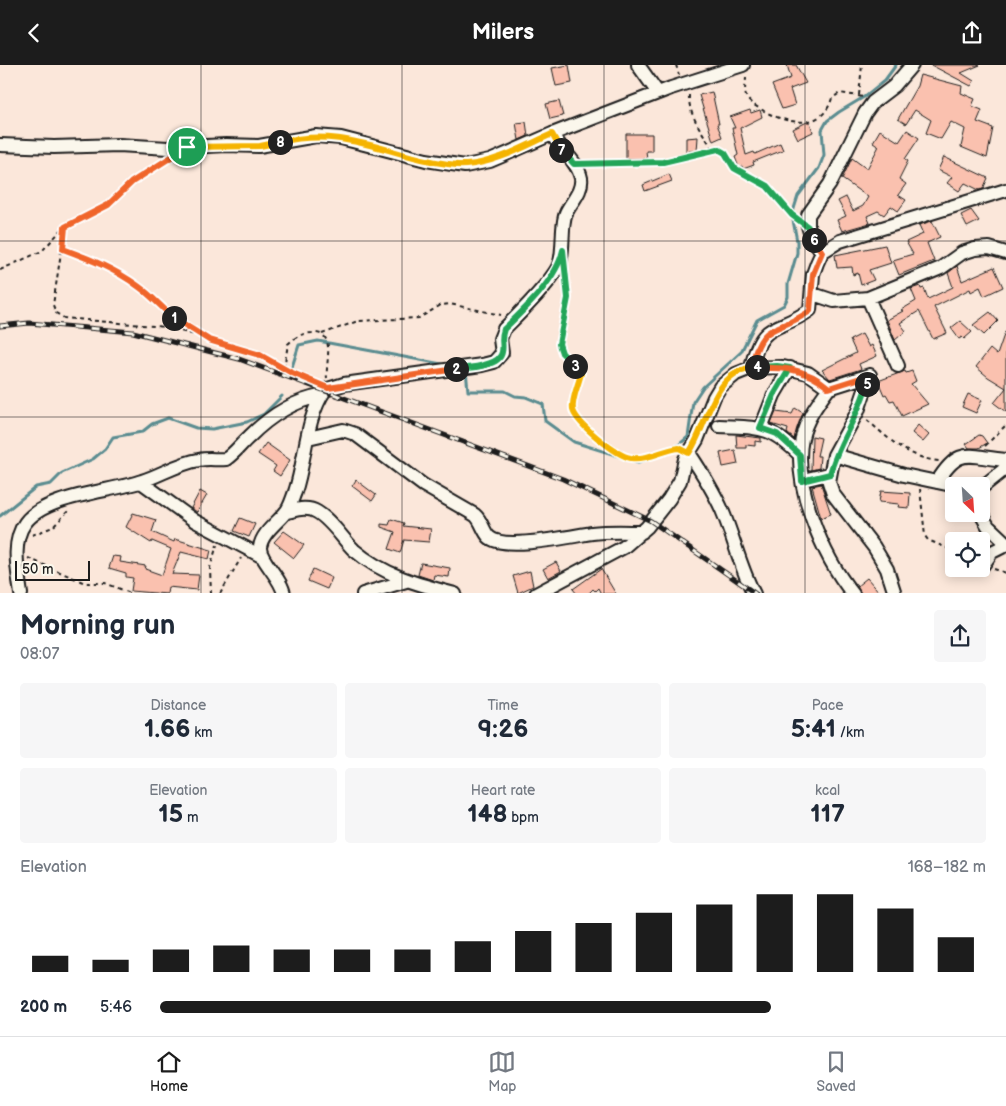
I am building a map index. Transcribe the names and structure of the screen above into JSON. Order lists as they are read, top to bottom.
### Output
{
  "scale_bar": "50 m",
  "north": "bottom right",
  "page": {
    "header": "Milers",
    "pins": [
      "8",
      "7",
      "6",
      "1",
      "3",
      "4",
      "2",
      "5"
    ],
    "scale": "50 m",
    "heading": ["Morning run", "08:07"],
    "stats": [
      ["Distance", "1.66 km"],
      ["Time", "9:26"],
      ["Pace", "5:41 /km"],
      ["Elevation", "15 m"],
      ["Heart rate", "148 bpm"],
      ["kcal", "117"]
    ],
    "chart": ["Elevation", "168–182 m"],
    "list": [
      {
        "name": "200 m",
        "note": "5:46"
      }
    ],
    "tabs": ["Home", "Map", "Saved"]
  }
}
